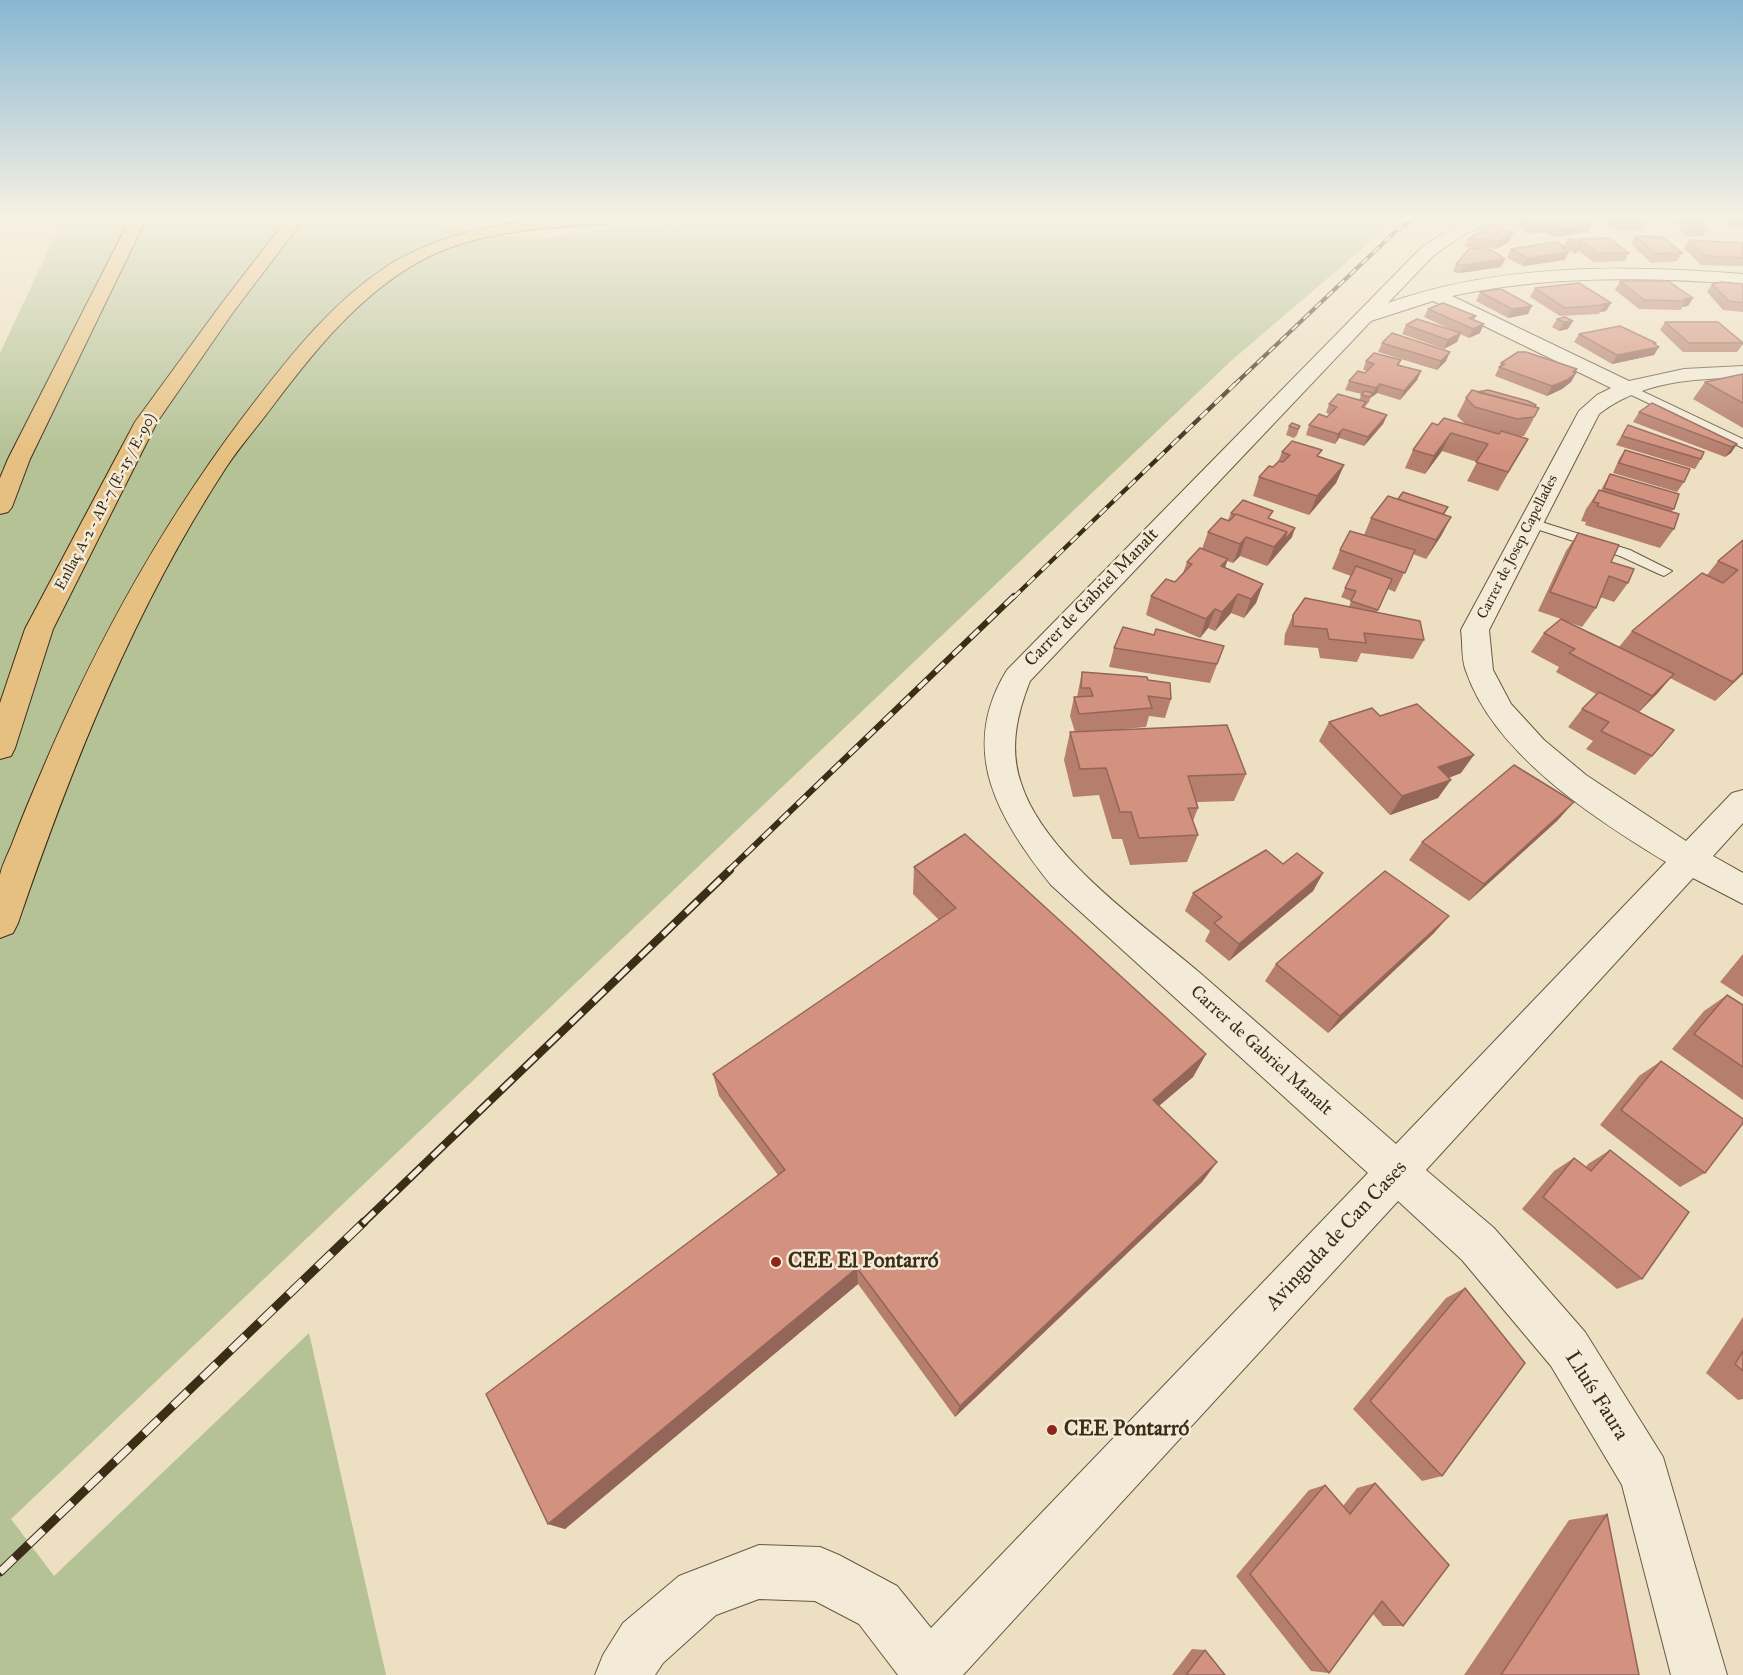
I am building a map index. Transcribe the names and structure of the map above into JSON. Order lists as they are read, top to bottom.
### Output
{
  "streets": {
    "highway": ["Enllaç A-2 - AP-7 (E-15 / E-90)"],
    "street": [
      "Carrer de Josep Capellades",
      "Carrer de Gabriel Manalt",
      "Avinguda de Can Cases",
      "Lluís Faura"
    ]
  },
  "crossings": [
    ["Carrer de Josep Capellades", "Avinguda de Can Cases"],
    ["Carrer de Gabriel Manalt", "Avinguda de Can Cases"],
    ["Carrer de Gabriel Manalt", "Lluís Faura"],
    ["Avinguda de Can Cases", "Lluís Faura"]
  ],
  "places": ["CEE El Pontarró", "CEE Pontarró"]
}
